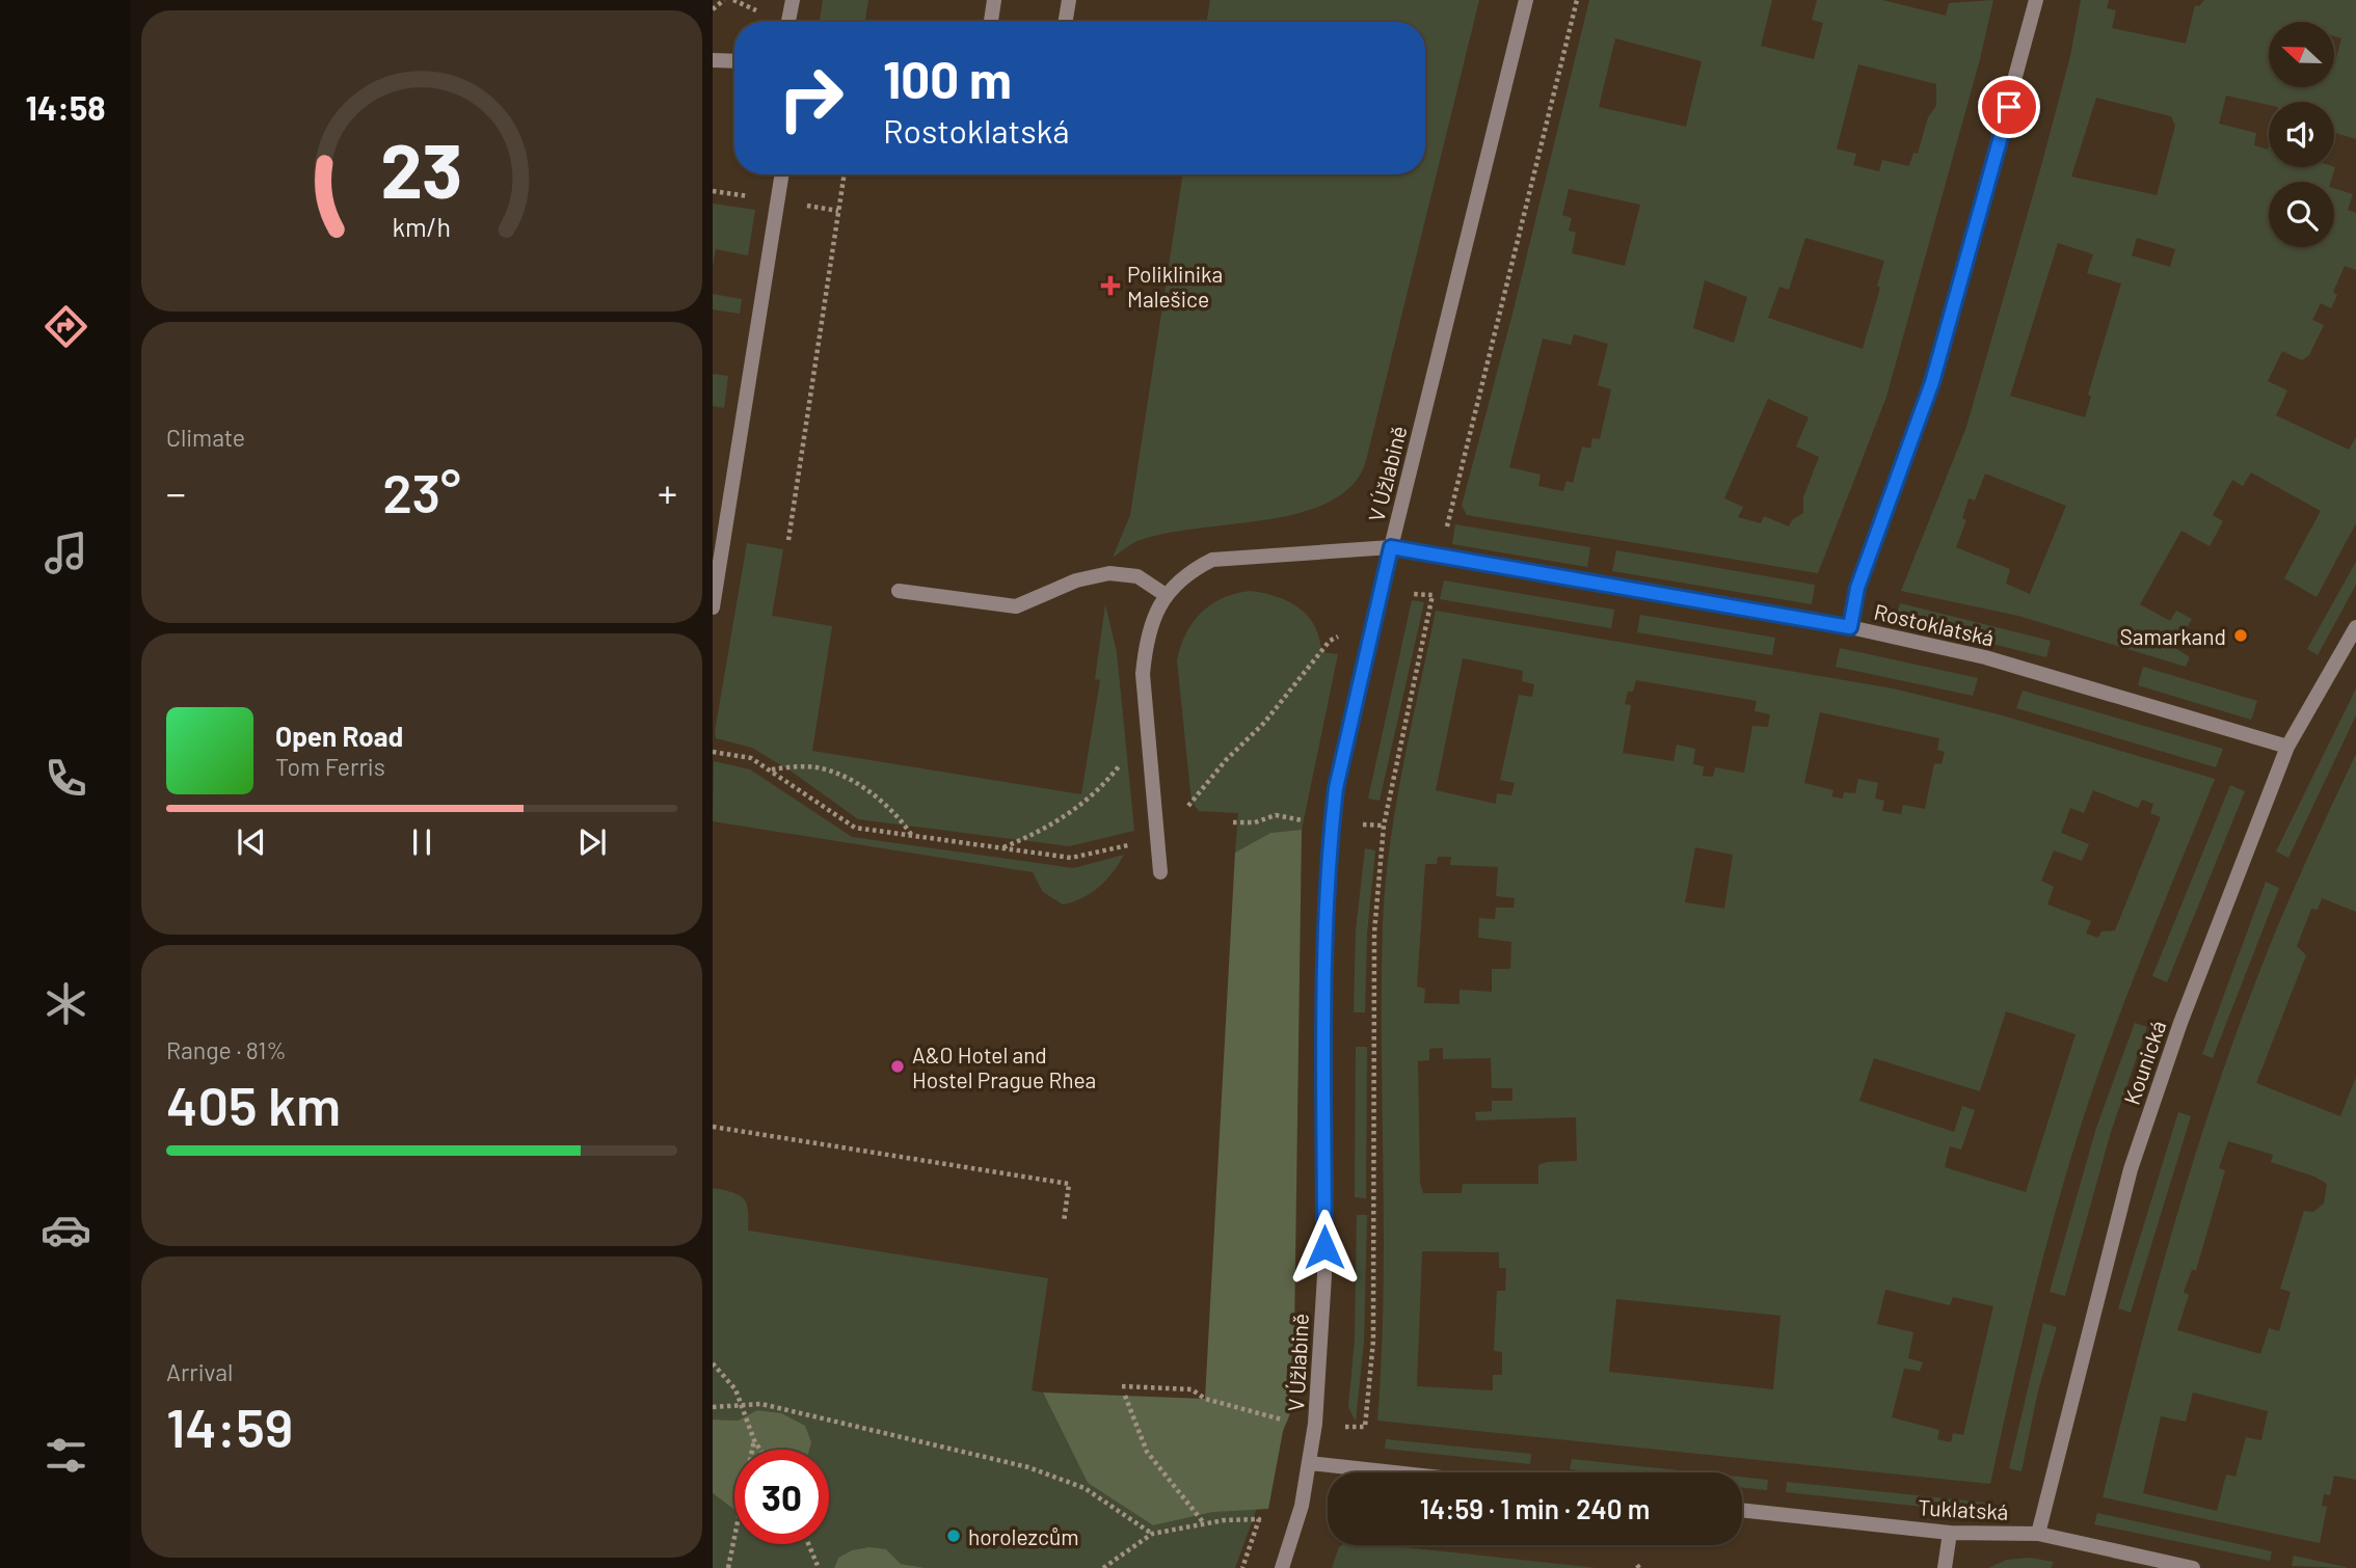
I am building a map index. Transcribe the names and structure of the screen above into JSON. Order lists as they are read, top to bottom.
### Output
{
  "streets": {
    "street": [
      "V Úžlabině",
      "Rostoklatská",
      "Kounická",
      "Tuklatská"
    ]
  },
  "crossings": [
    ["V Úžlabině", "Rostoklatská"],
    ["Rostoklatská", "Kounická"],
    ["Kounická", "Tuklatská"]
  ],
  "places": {
    "health": ["Poliklinika Malešice"],
    "other": ["Samarkand", "A&O Hotel and Hostel Prague Rhea", "horolezcům"]
  },
  "north": "left",
  "page": {
    "tabs": "14:58",
    "turn": ["100 m", "Rostoklatská"],
    "tile": [
      "Climate",
      ["Range · 81%", "405 km"],
      ["Arrival", "14:59"]
    ],
    "heat": ["−", "23°", "+"],
    "song": ["Open Road", "Tom Ferris"],
    "limit": "30",
    "trip": "14:59 · 1 min · 240 m",
    "gauge": ["23", "km/h"]
  }
}
